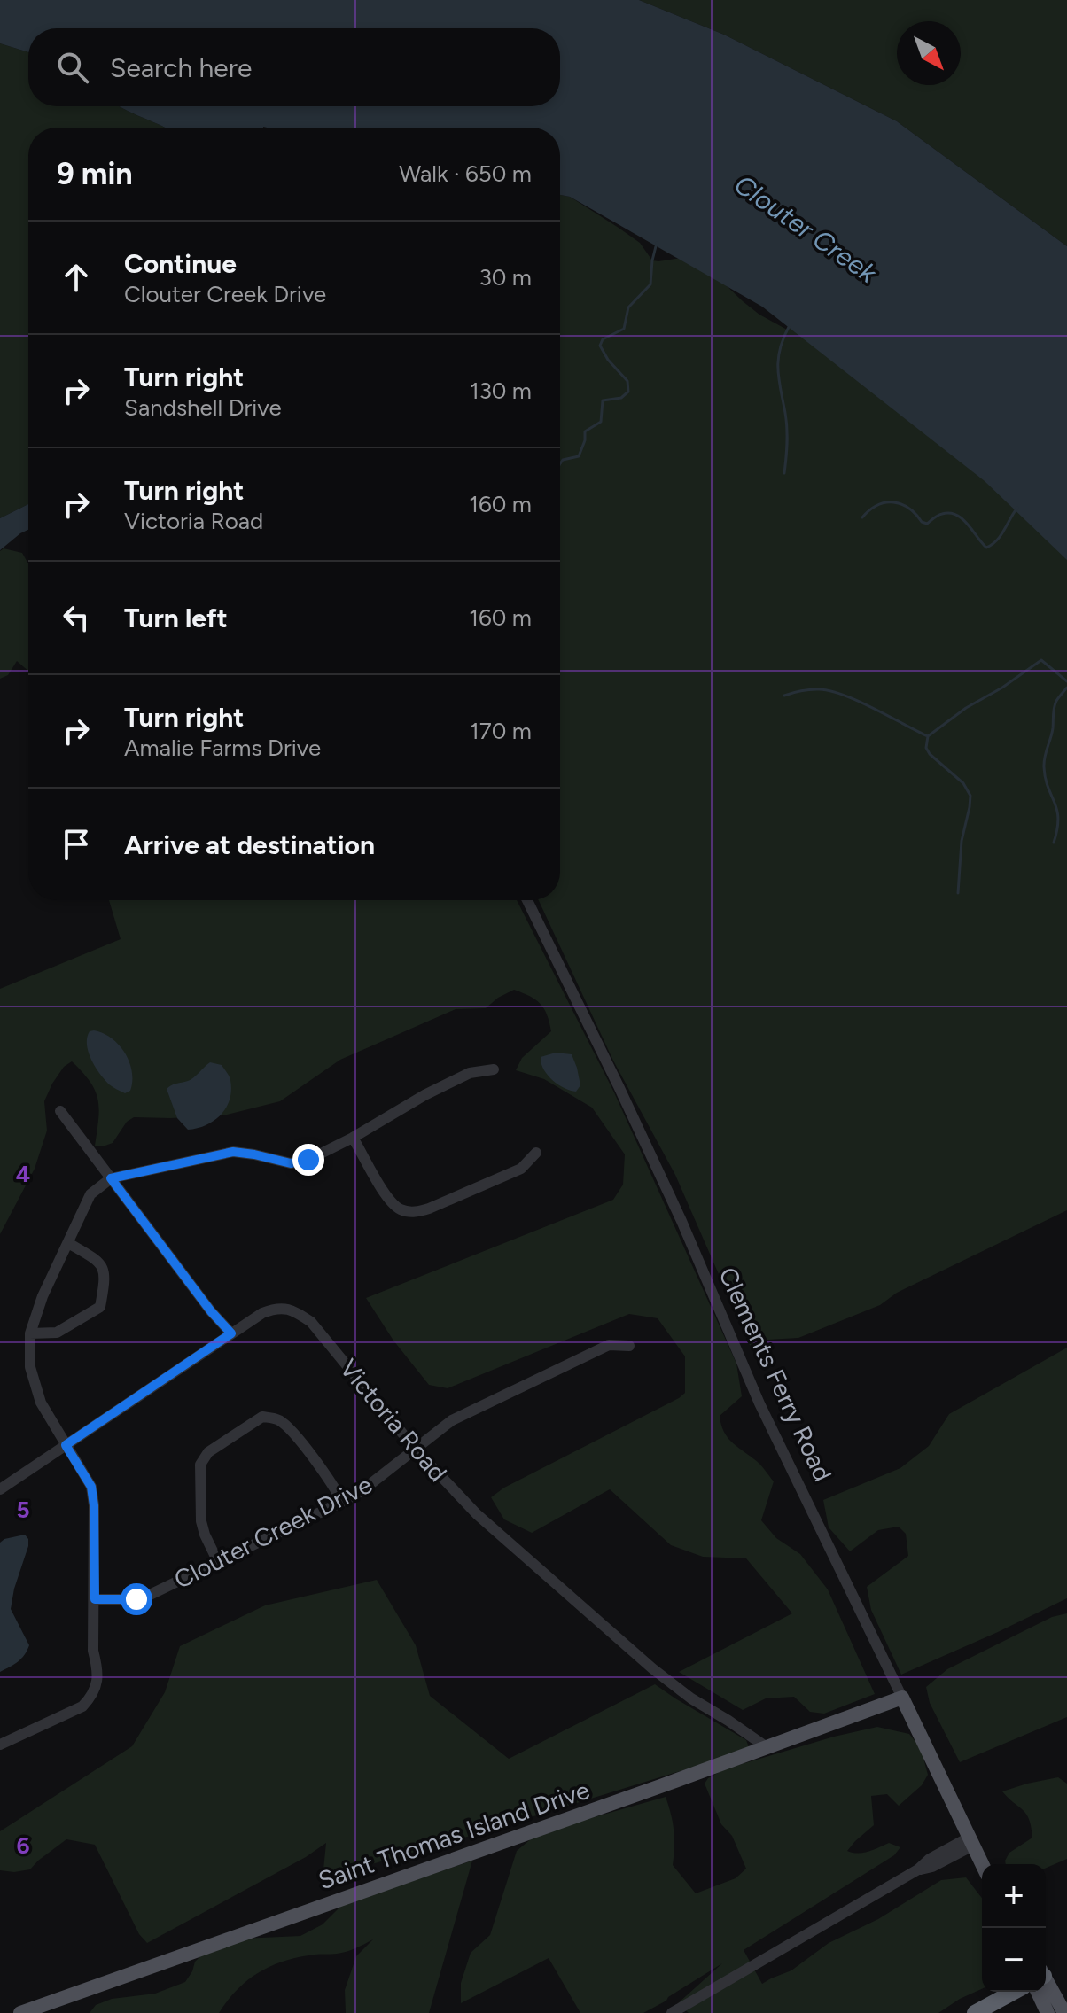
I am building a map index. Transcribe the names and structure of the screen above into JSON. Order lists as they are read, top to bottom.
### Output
{
  "streets": {
    "main road": ["Clements Ferry Road", "Saint Thomas Island Drive"],
    "street": ["Victoria Road", "Clouter Creek Drive"]
  },
  "crossings": [
    ["Clements Ferry Road", "Saint Thomas Island Drive"],
    ["Victoria Road", "Clouter Creek Drive"],
    ["Victoria Road", "Saint Thomas Island Drive"]
  ],
  "water": ["Clouter Creek"],
  "north": "bottom right",
  "page": {
    "search": "Search here",
    "heading": ["9 min", "Walk · 650 m"],
    "list": [
      ["Continue", "Clouter Creek Drive", "30 m"],
      ["Turn right", "Sandshell Drive", "130 m"],
      ["Turn right", "Victoria Road", "160 m"],
      ["Turn left", "160 m"],
      ["Turn right", "Amalie Farms Drive", "170 m"],
      "Arrive at destination"
    ],
    "map_buttons": ["+", "−"]
  },
  "grid": {
    "rows": ["4", "5", "6"]
  }
}
